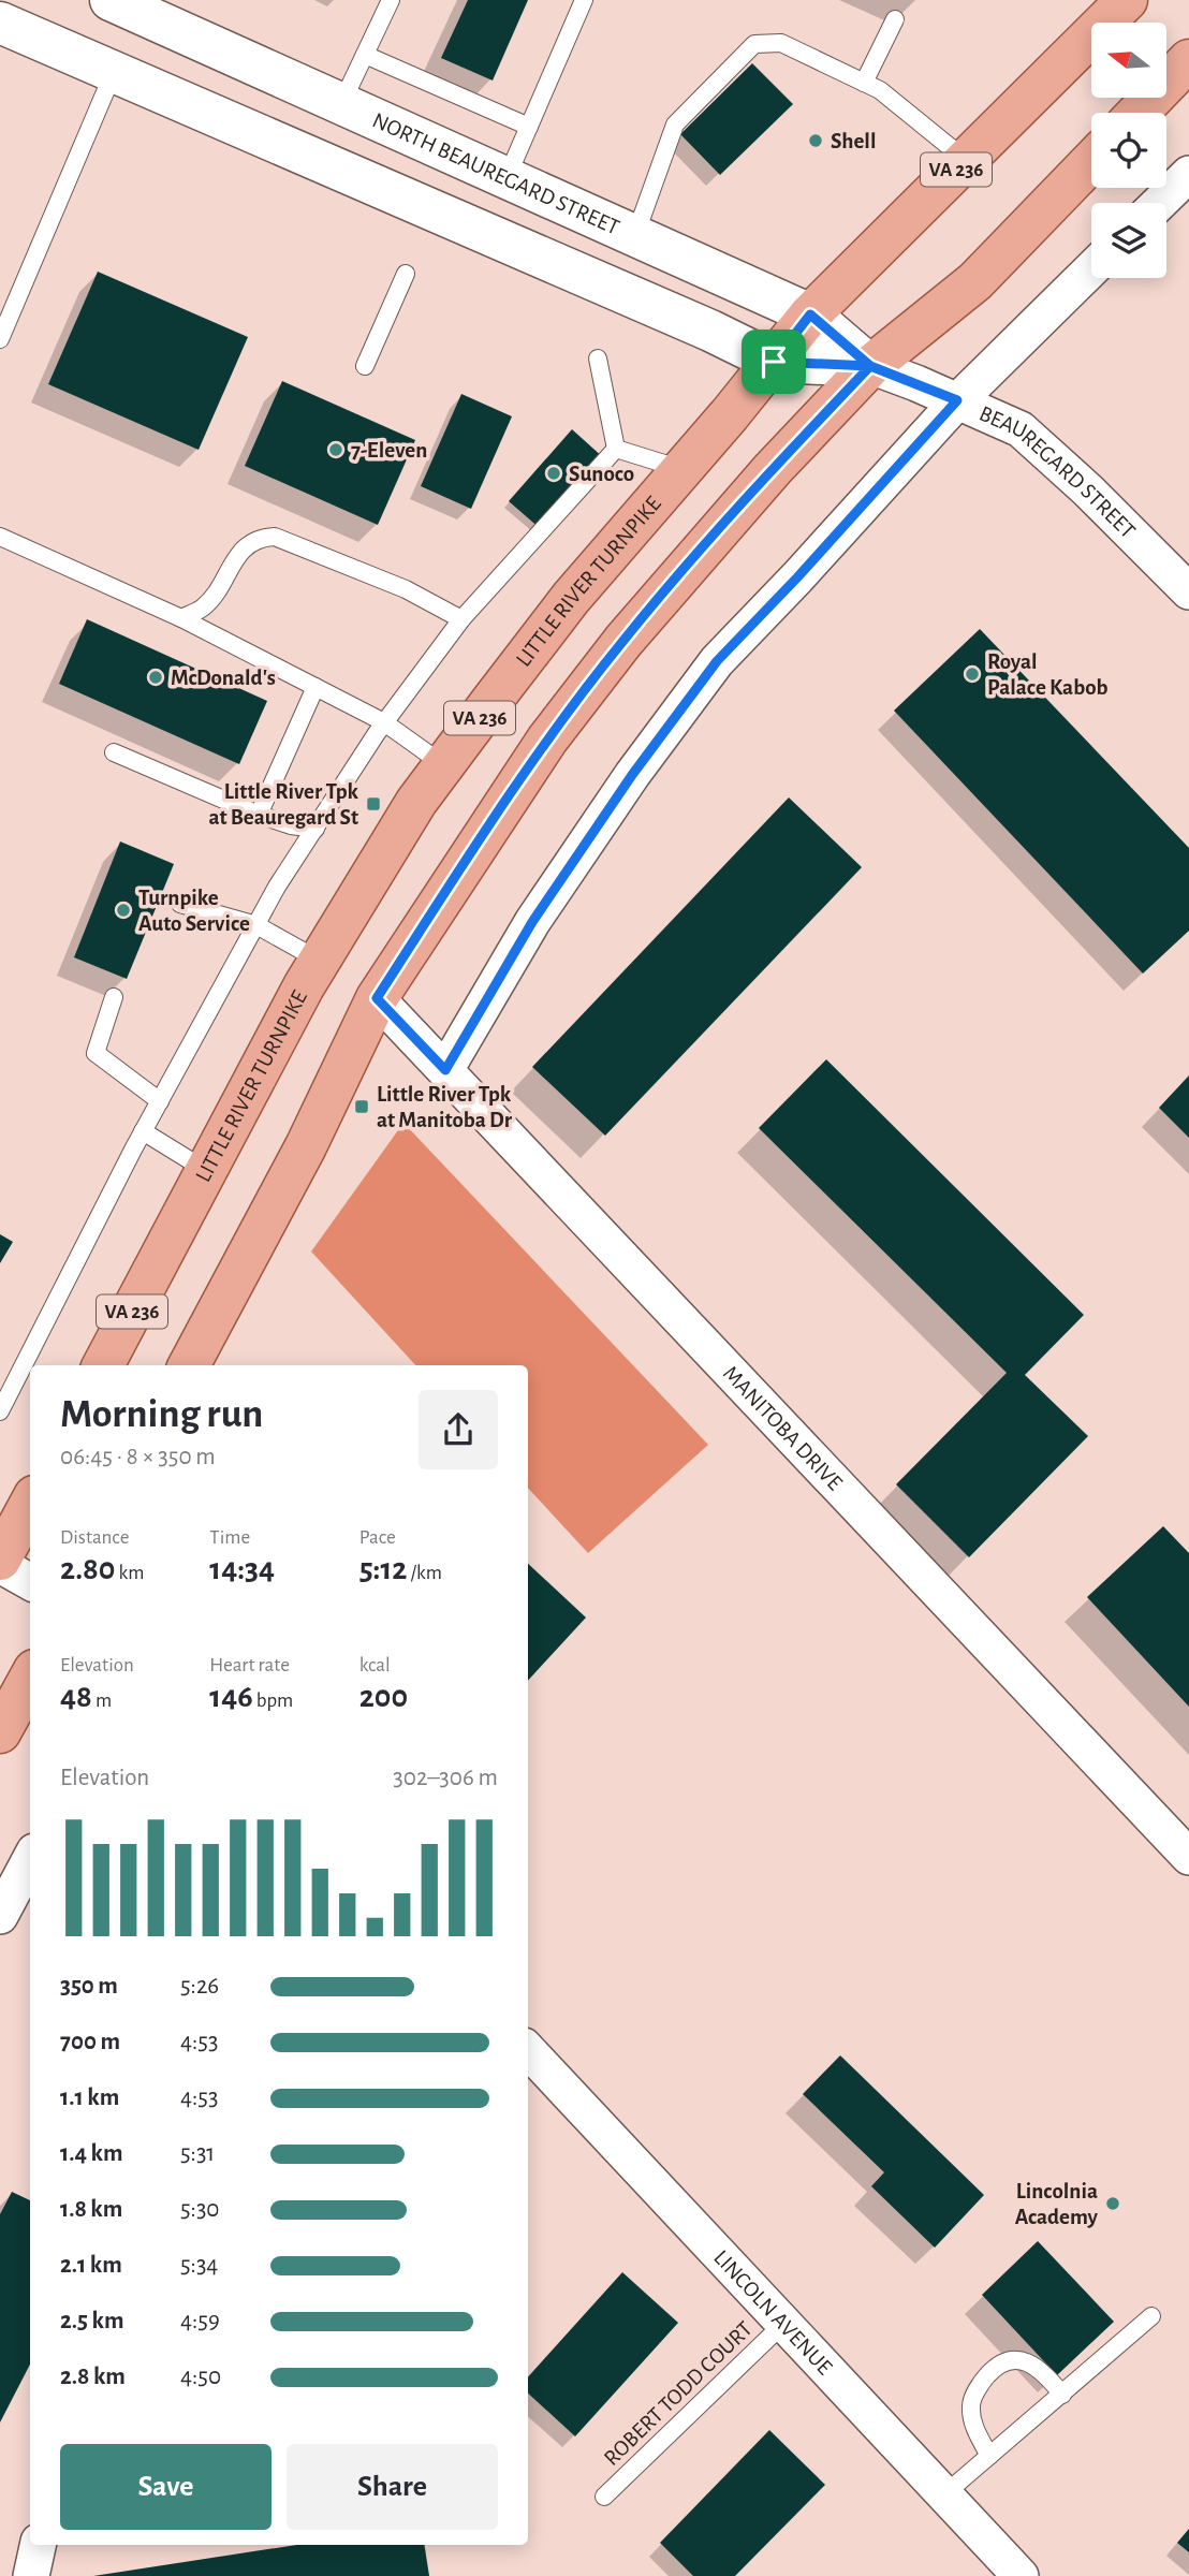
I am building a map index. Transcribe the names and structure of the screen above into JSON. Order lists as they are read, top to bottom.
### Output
{
  "streets": {
    "main road": [
      "VA 236",
      "NORTH BEAUREGARD STREET",
      "BEAUREGARD STREET",
      "LITTLE RIVER TURNPIKE"
    ],
    "street": ["MANITOBA DRIVE", "LINCOLN AVENUE"],
    "lane": ["ROBERT TODD COURT"]
  },
  "crossings": [
    ["VA 236", "NORTH BEAUREGARD STREET"],
    ["VA 236", "BEAUREGARD STREET"],
    ["VA 236", "MANITOBA DRIVE"],
    ["NORTH BEAUREGARD STREET", "BEAUREGARD STREET"],
    ["NORTH BEAUREGARD STREET", "LITTLE RIVER TURNPIKE"],
    ["BEAUREGARD STREET", "LITTLE RIVER TURNPIKE"],
    ["LINCOLN AVENUE", "ROBERT TODD COURT"]
  ],
  "places": {
    "other": [
      "Shell",
      "7-Eleven",
      "Sunoco",
      "Royal Palace Kabob",
      "McDonald's",
      "Turnpike Auto Service",
      "Lincolnia Academy"
    ],
    "transit": ["Little River Tpk at Beauregard St", "Little River Tpk at Manitoba Dr"]
  },
  "north": "left",
  "page": {
    "heading": ["Morning run", "06:45 · 8 × 350 m"],
    "stats": [
      ["Distance", "2.80 km"],
      ["Time", "14:34"],
      ["Pace", "5:12 /km"],
      ["Elevation", "48 m"],
      ["Heart rate", "146 bpm"],
      ["kcal", "200"]
    ],
    "chart": ["Elevation", "302–306 m"],
    "list": [
      {
        "name": "350 m",
        "note": "5:26"
      },
      {
        "name": "700 m",
        "note": "4:53"
      },
      {
        "name": "1.1 km",
        "note": "4:53"
      },
      {
        "name": "1.4 km",
        "note": "5:31"
      },
      {
        "name": "1.8 km",
        "note": "5:30"
      },
      {
        "name": "2.1 km",
        "note": "5:34"
      },
      {
        "name": "2.5 km",
        "note": "4:59"
      },
      {
        "name": "2.8 km",
        "note": "4:50"
      }
    ],
    "buttons": ["Save", "Share"]
  }
}
